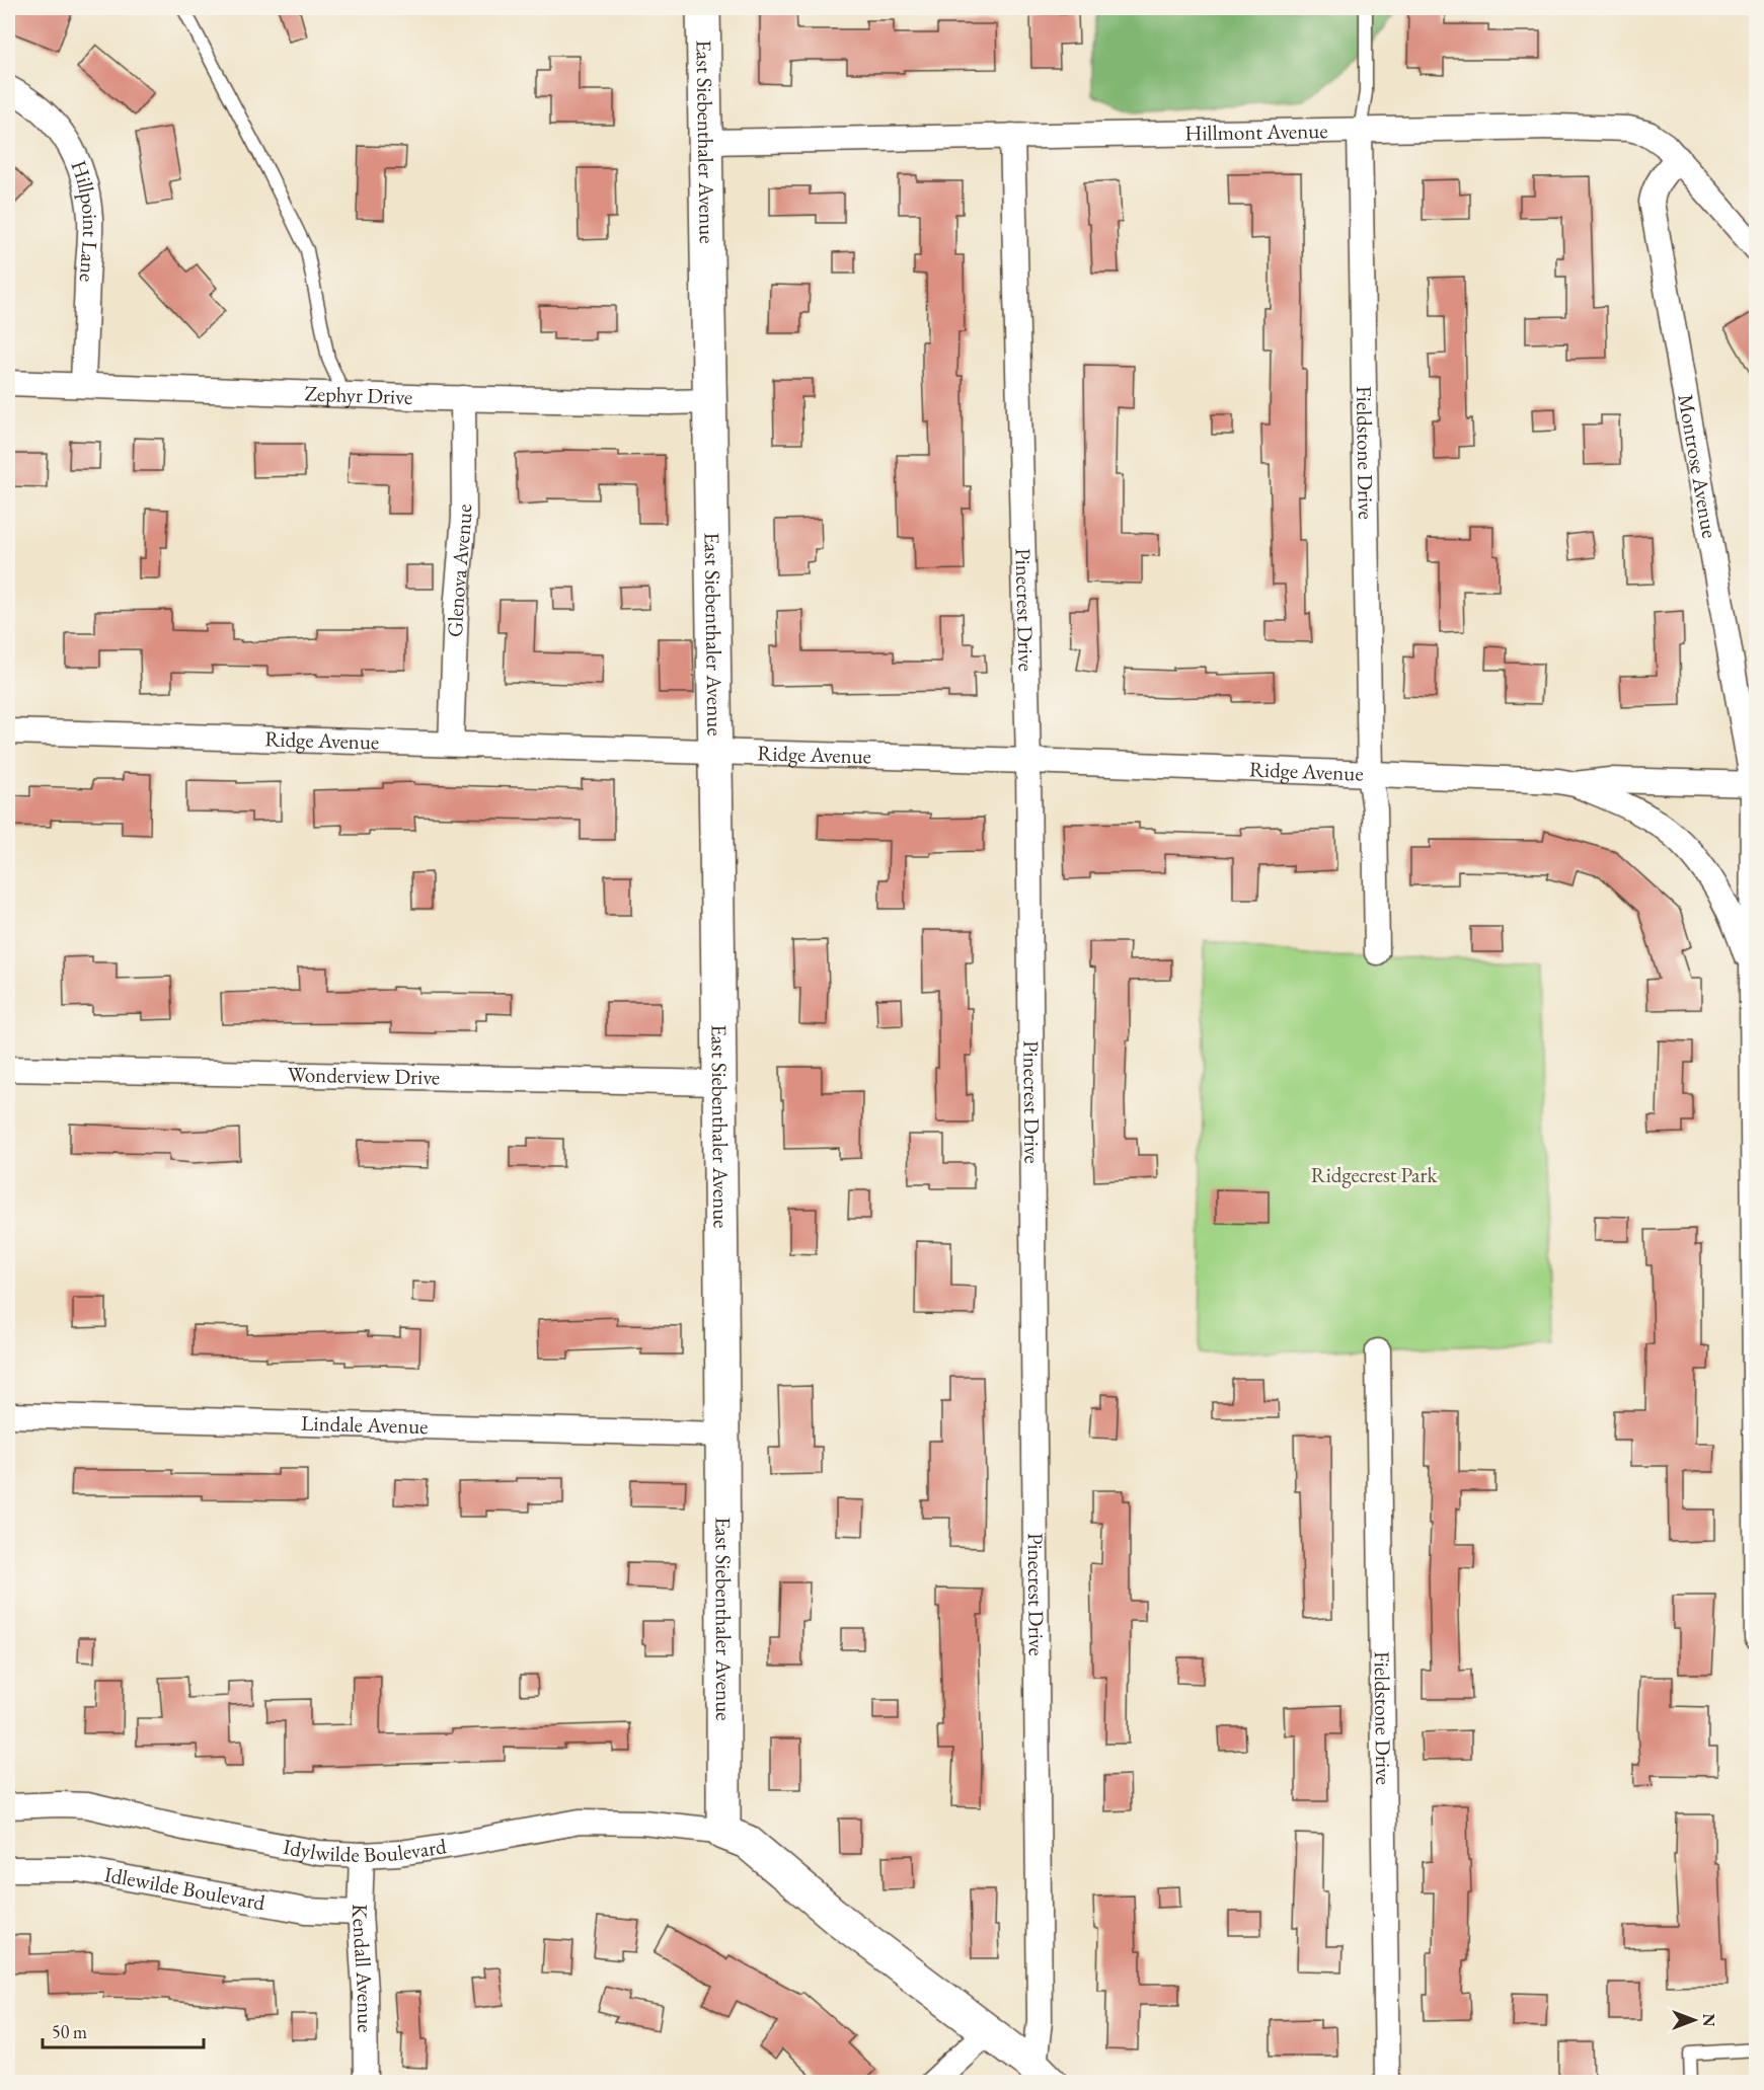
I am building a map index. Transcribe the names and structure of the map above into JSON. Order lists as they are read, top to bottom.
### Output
{
  "streets": {
    "main road": ["East Siebenthaler Avenue"],
    "street": [
      "Hillmont Avenue",
      "Hillpoint Lane",
      "Zephyr Drive",
      "Fieldstone Drive",
      "Montrose Avenue",
      "Glenova Avenue",
      "Pinecrest Drive",
      "Ridge Avenue",
      "Wonderview Drive",
      "Lindale Avenue",
      "Idylwilde Boulevard",
      "Idlewilde Boulevard",
      "Kendall Avenue"
    ]
  },
  "crossings": [
    ["Hillmont Avenue", "East Siebenthaler Avenue"],
    ["Hillmont Avenue", "Fieldstone Drive"],
    ["Hillmont Avenue", "Montrose Avenue"],
    ["Hillmont Avenue", "Pinecrest Drive"],
    ["East Siebenthaler Avenue", "Zephyr Drive"],
    ["East Siebenthaler Avenue", "Ridge Avenue"],
    ["East Siebenthaler Avenue", "Wonderview Drive"],
    ["East Siebenthaler Avenue", "Lindale Avenue"],
    ["East Siebenthaler Avenue", "Idylwilde Boulevard"],
    ["Hillpoint Lane", "Zephyr Drive"],
    ["Zephyr Drive", "Glenova Avenue"],
    ["Fieldstone Drive", "Ridge Avenue"],
    ["Montrose Avenue", "Ridge Avenue"],
    ["Glenova Avenue", "Ridge Avenue"],
    ["Pinecrest Drive", "Ridge Avenue"],
    ["Idylwilde Boulevard", "Kendall Avenue"],
    ["Idlewilde Boulevard", "Kendall Avenue"]
  ],
  "parks": ["Ridgecrest Park"],
  "scale_bar": "50 m",
  "north": "right"
}
